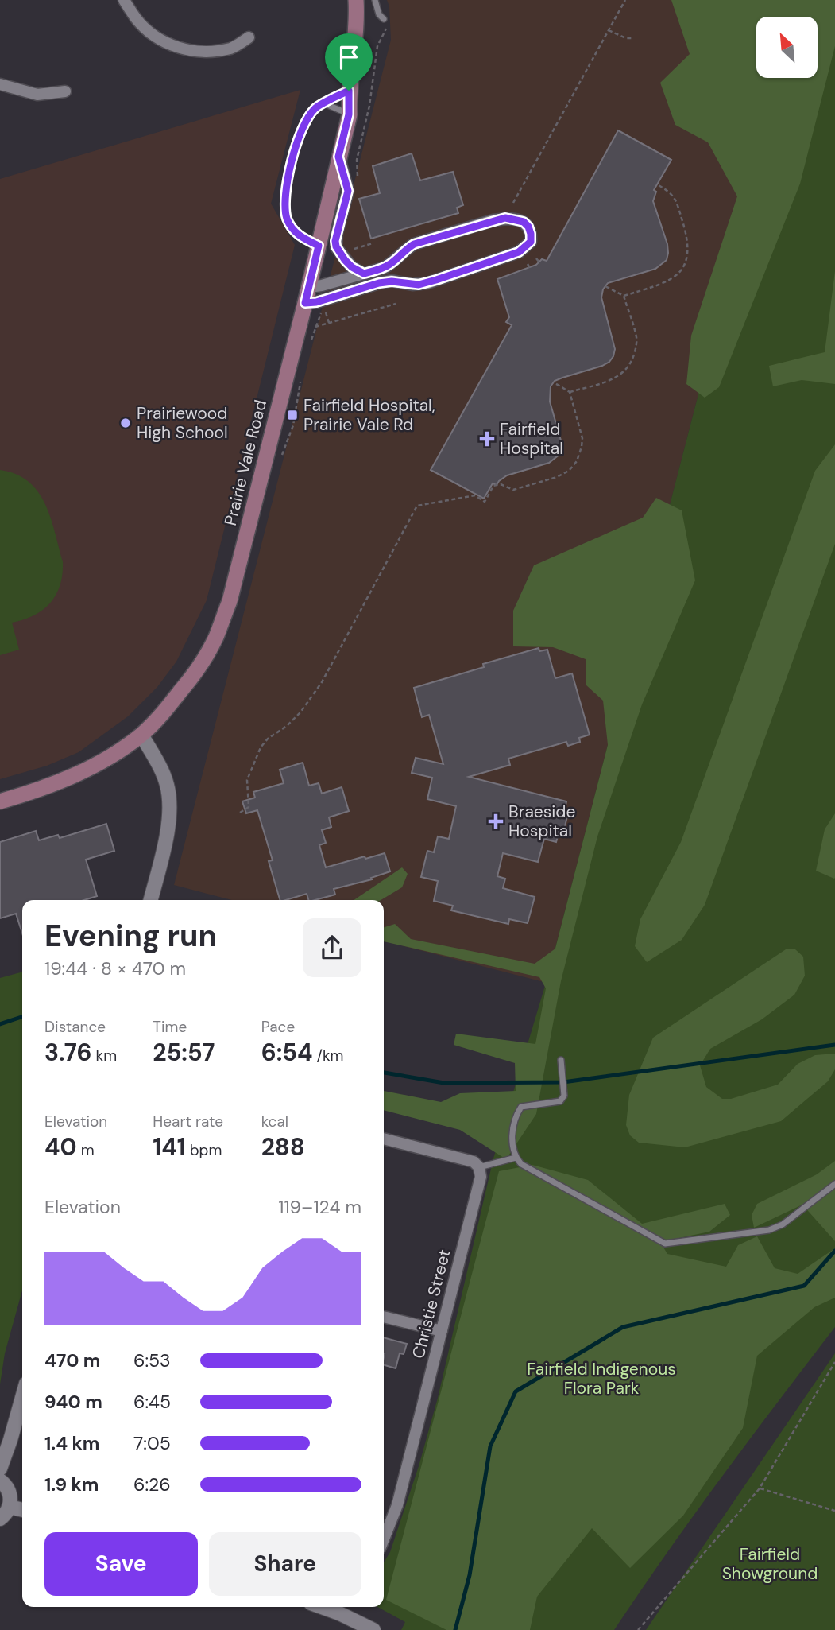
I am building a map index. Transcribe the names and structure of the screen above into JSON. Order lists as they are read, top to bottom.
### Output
{
  "streets": {
    "main road": ["Prairie Vale Road"],
    "street": ["Christie Street"]
  },
  "parks": ["Fairfield Indigenous Flora Park", "Fairfield Showground"],
  "places": {
    "transit": ["Fairfield Hospital, Prairie Vale Rd"],
    "other": ["Prairiewood High School"],
    "health": ["Fairfield Hospital", "Braeside Hospital"]
  },
  "north": "top left",
  "page": {
    "heading": ["Evening run", "19:44 · 8 × 470 m"],
    "stats": [
      ["Distance", "3.76 km"],
      ["Time", "25:57"],
      ["Pace", "6:54 /km"],
      ["Elevation", "40 m"],
      ["Heart rate", "141 bpm"],
      ["kcal", "288"]
    ],
    "chart": ["Elevation", "119–124 m"],
    "list": [
      {
        "name": "470 m",
        "note": "6:53"
      },
      {
        "name": "940 m",
        "note": "6:45"
      },
      {
        "name": "1.4 km",
        "note": "7:05"
      },
      {
        "name": "1.9 km",
        "note": "6:26"
      }
    ],
    "buttons": ["Save", "Share"]
  }
}
